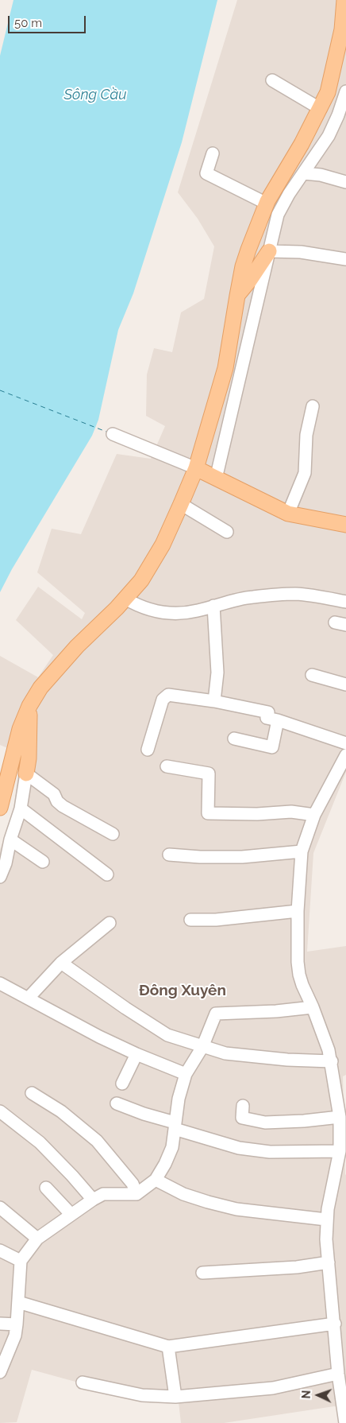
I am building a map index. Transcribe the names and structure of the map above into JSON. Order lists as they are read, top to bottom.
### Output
{
  "districts": ["Đông Xuyên"],
  "water": ["Sông Cầu"],
  "scale_bar": "50 m",
  "north": "left"
}
